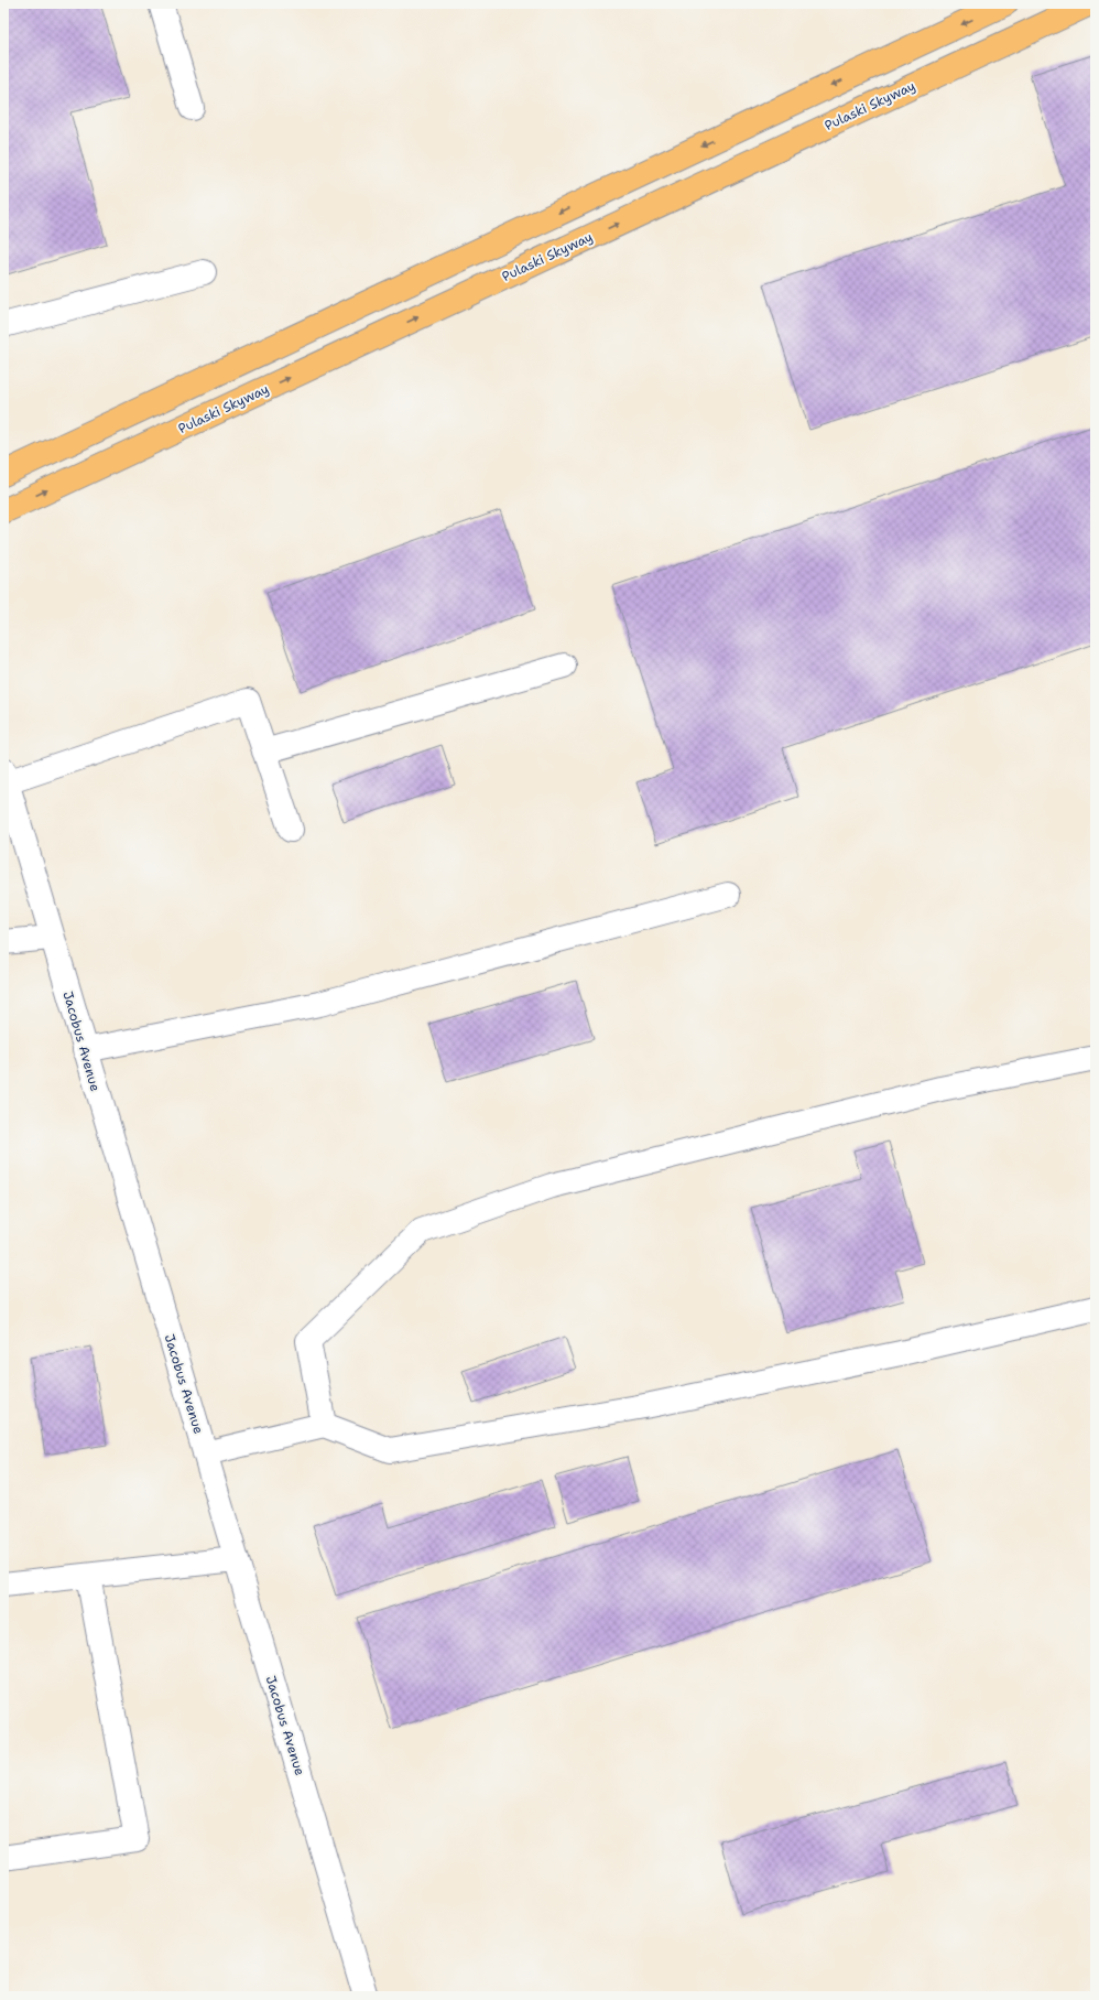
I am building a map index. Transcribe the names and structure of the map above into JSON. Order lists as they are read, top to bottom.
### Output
{
  "streets": {
    "highway": ["Pulaski Skyway"],
    "street": ["Jacobus Avenue"]
  }
}
